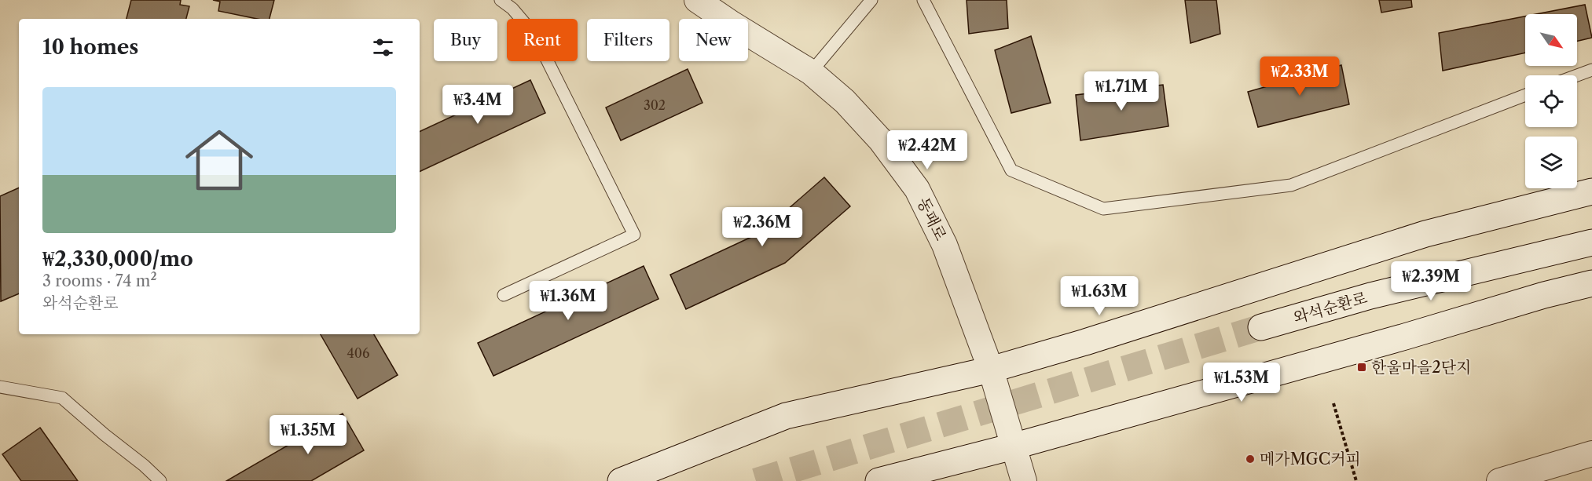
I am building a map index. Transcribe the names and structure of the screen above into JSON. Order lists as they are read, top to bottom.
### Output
{
  "streets": {
    "street": ["동패로", "와석순환로"]
  },
  "places": {
    "transit": ["한울마을2단지"],
    "other": ["메가MGC커피"]
  },
  "house_numbers": ["302", "406"],
  "north": "bottom right",
  "page": {
    "chip": [
      "Buy",
      "Rent",
      "Filters",
      "New"
    ],
    "heading": "10 homes",
    "price": [
      "₩2.33M",
      "₩1.71M",
      "₩3.4M",
      "₩2.42M",
      "₩2.36M",
      "₩2.39M",
      "₩1.63M",
      "₩1.36M",
      "₩1.53M",
      "₩1.35M"
    ],
    "list": [
      {
        "name": "₩2,330,000/mo",
        "note": "3 rooms · 74 m² · 와석순환로"
      }
    ]
  }
}
